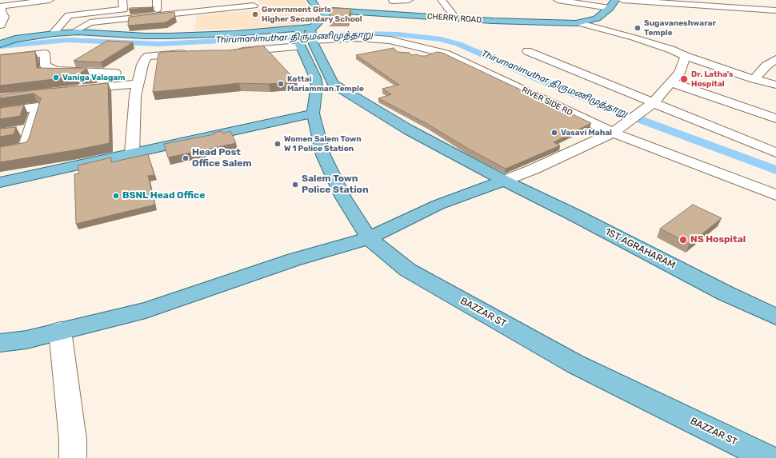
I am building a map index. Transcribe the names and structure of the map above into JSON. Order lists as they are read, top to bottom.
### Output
{
  "streets": {
    "main road": ["CHERRY ROAD", "1ST AGRAHARAM", "BAZZAR ST"],
    "street": ["RIVER SIDE RD"]
  },
  "water": ["Thirumanimuthar திருமணிமுத்தாறு"],
  "places": [
    "Government Girls Higher Secondary School",
    "Sugavaneshwarar Temple",
    "Vaniga Valagam",
    "Dr. Latha's Hospital",
    "Kottai Mariamman Temple",
    "Vasavi Mahal",
    "Women Salem Town W 1 Police Station",
    "Head Post Office Salem",
    "Salem Town Police Station",
    "BSNL Head Office",
    "NS Hospital"
  ]
}
